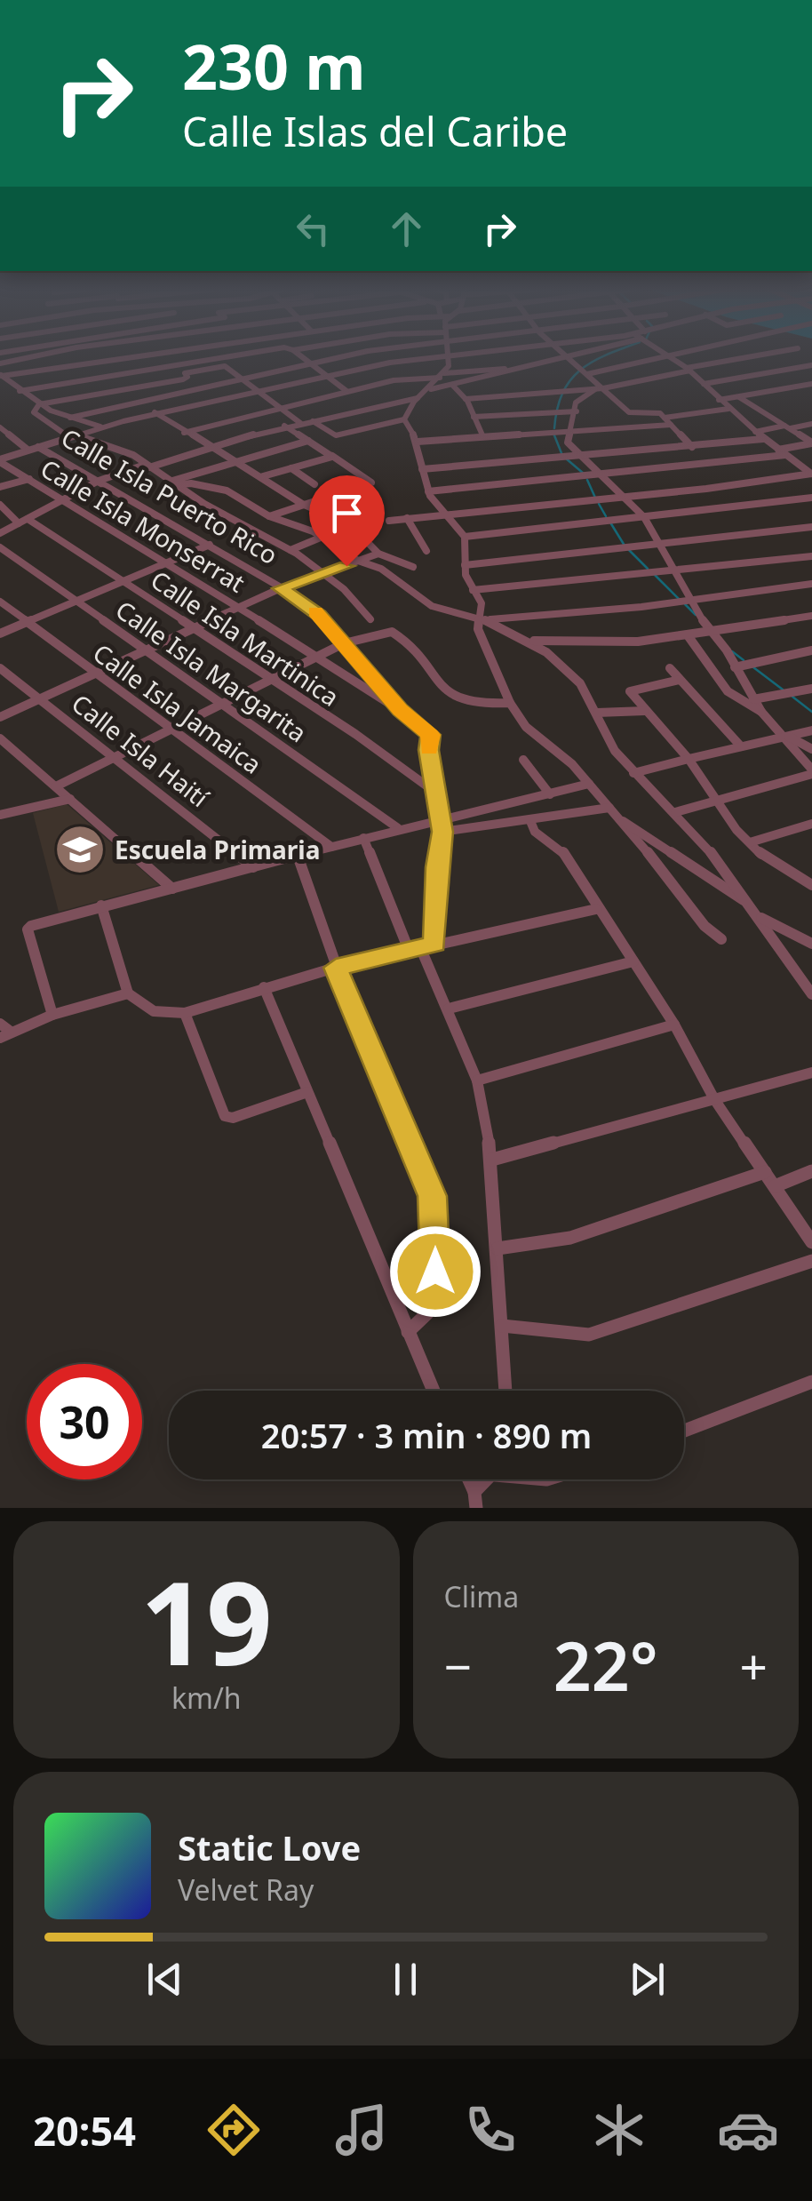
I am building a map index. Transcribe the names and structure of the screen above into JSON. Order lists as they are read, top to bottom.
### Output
{
  "streets": {
    "street": [
      "Calle Isla Puerto Rico",
      "Calle Isla Monserrat",
      "Calle Isla Martinica",
      "Calle Isla Margarita",
      "Calle Isla Jamaica",
      "Calle Isla Haití"
    ]
  },
  "crossings": [
    ["Calle Isla Puerto Rico", "Calle Isla Monserrat"],
    ["Calle Isla Puerto Rico", "Calle Isla Martinica"]
  ],
  "places": {
    "school or university": ["Escuela Primaria"]
  },
  "page": {
    "turn": ["230 m", "Calle Islas del Caribe"],
    "limit": "30",
    "trip": "20:57 · 3 min · 890 m",
    "tile": [
      ["19", "km/h"],
      "Clima"
    ],
    "heat": ["−", "22°", "+"],
    "song": ["Static Love", "Velvet Ray"],
    "tabs": "20:54"
  }
}
